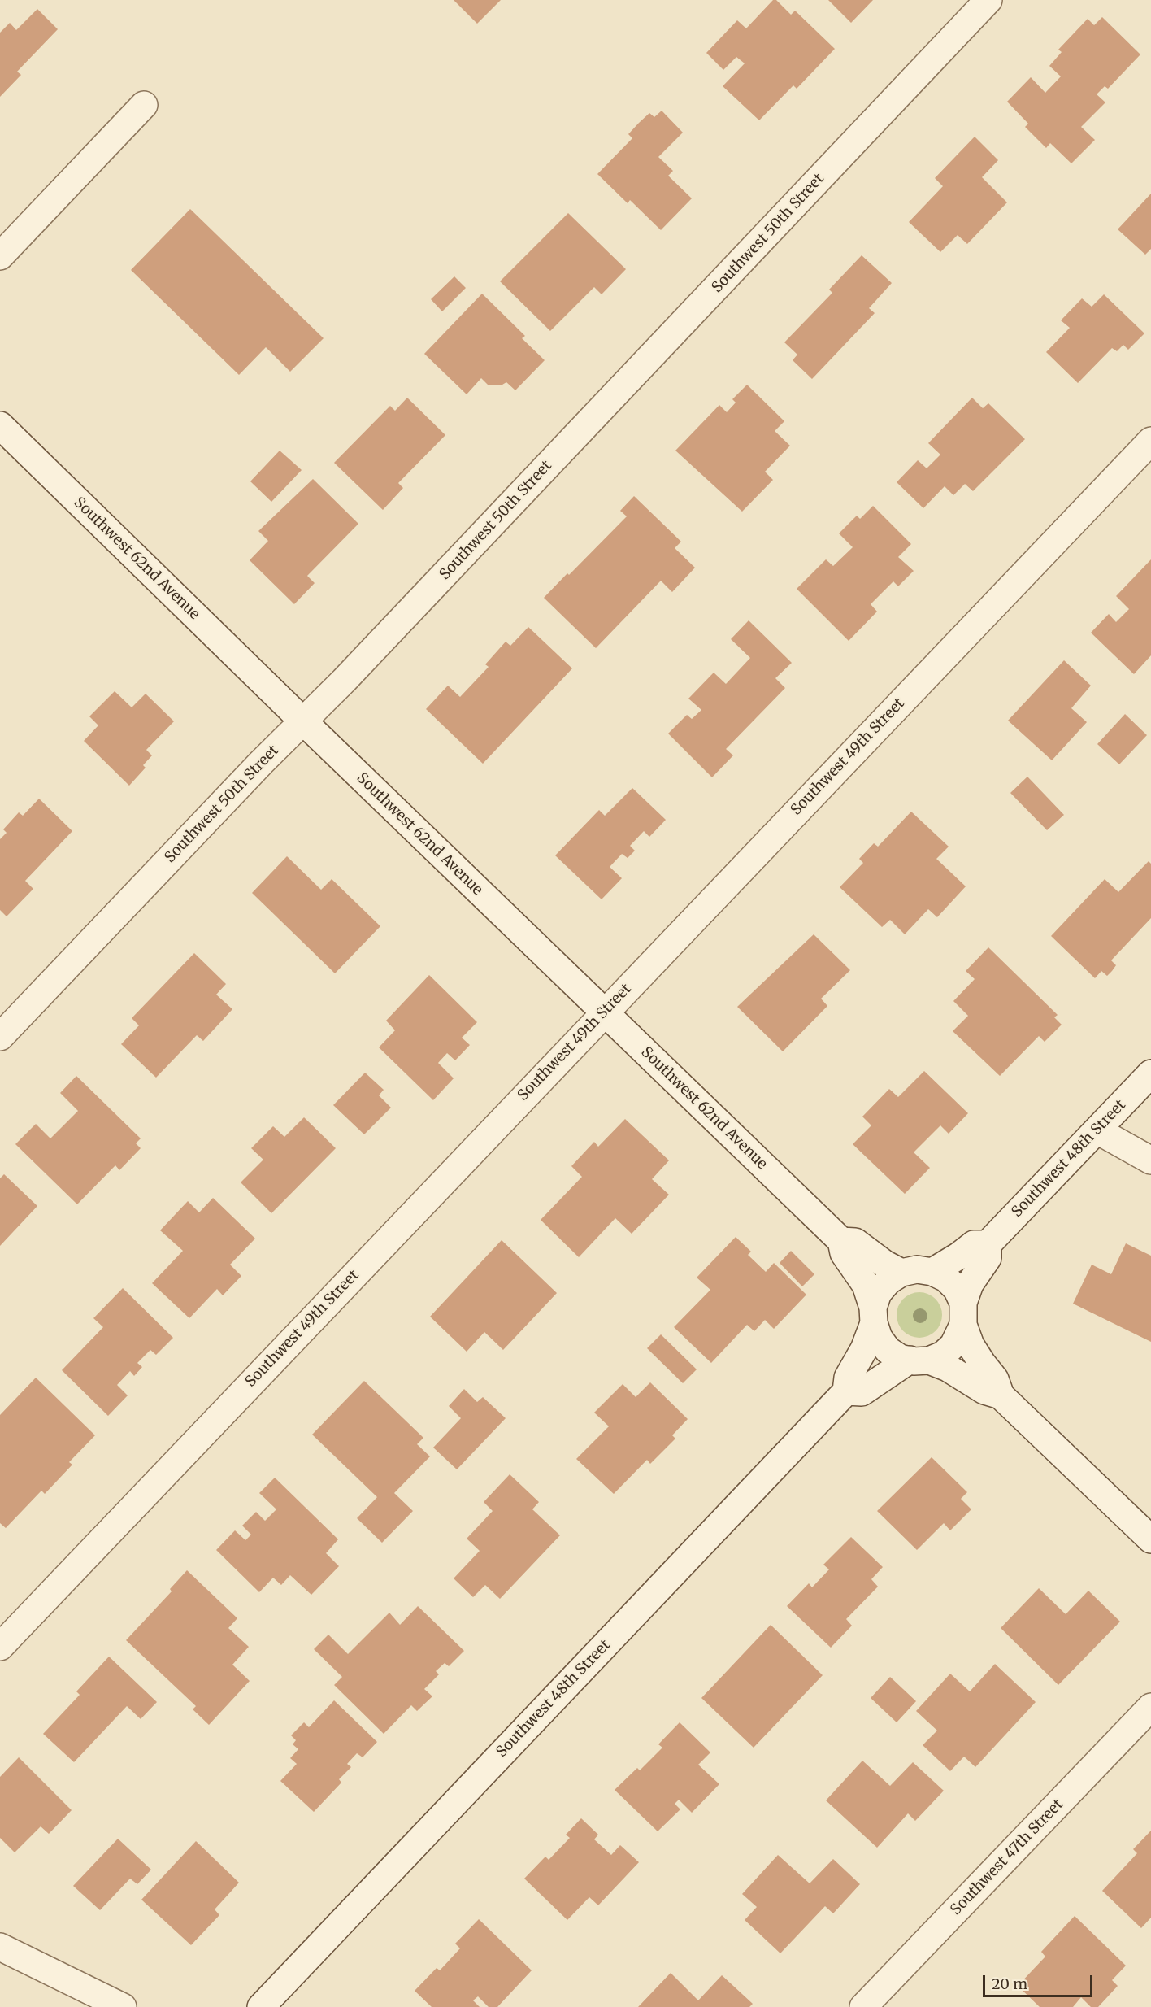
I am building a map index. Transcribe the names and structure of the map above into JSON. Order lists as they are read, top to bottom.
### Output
{
  "streets": {
    "street": [
      "Southwest 50th Street",
      "Southwest 62nd Avenue",
      "Southwest 49th Street",
      "Southwest 48th Street",
      "Southwest 47th Street"
    ]
  },
  "crossings": [
    ["Southwest 50th Street", "Southwest 62nd Avenue"],
    ["Southwest 62nd Avenue", "Southwest 49th Street"],
    ["Southwest 62nd Avenue", "Southwest 48th Street"]
  ],
  "scale_bar": "20 m"
}
